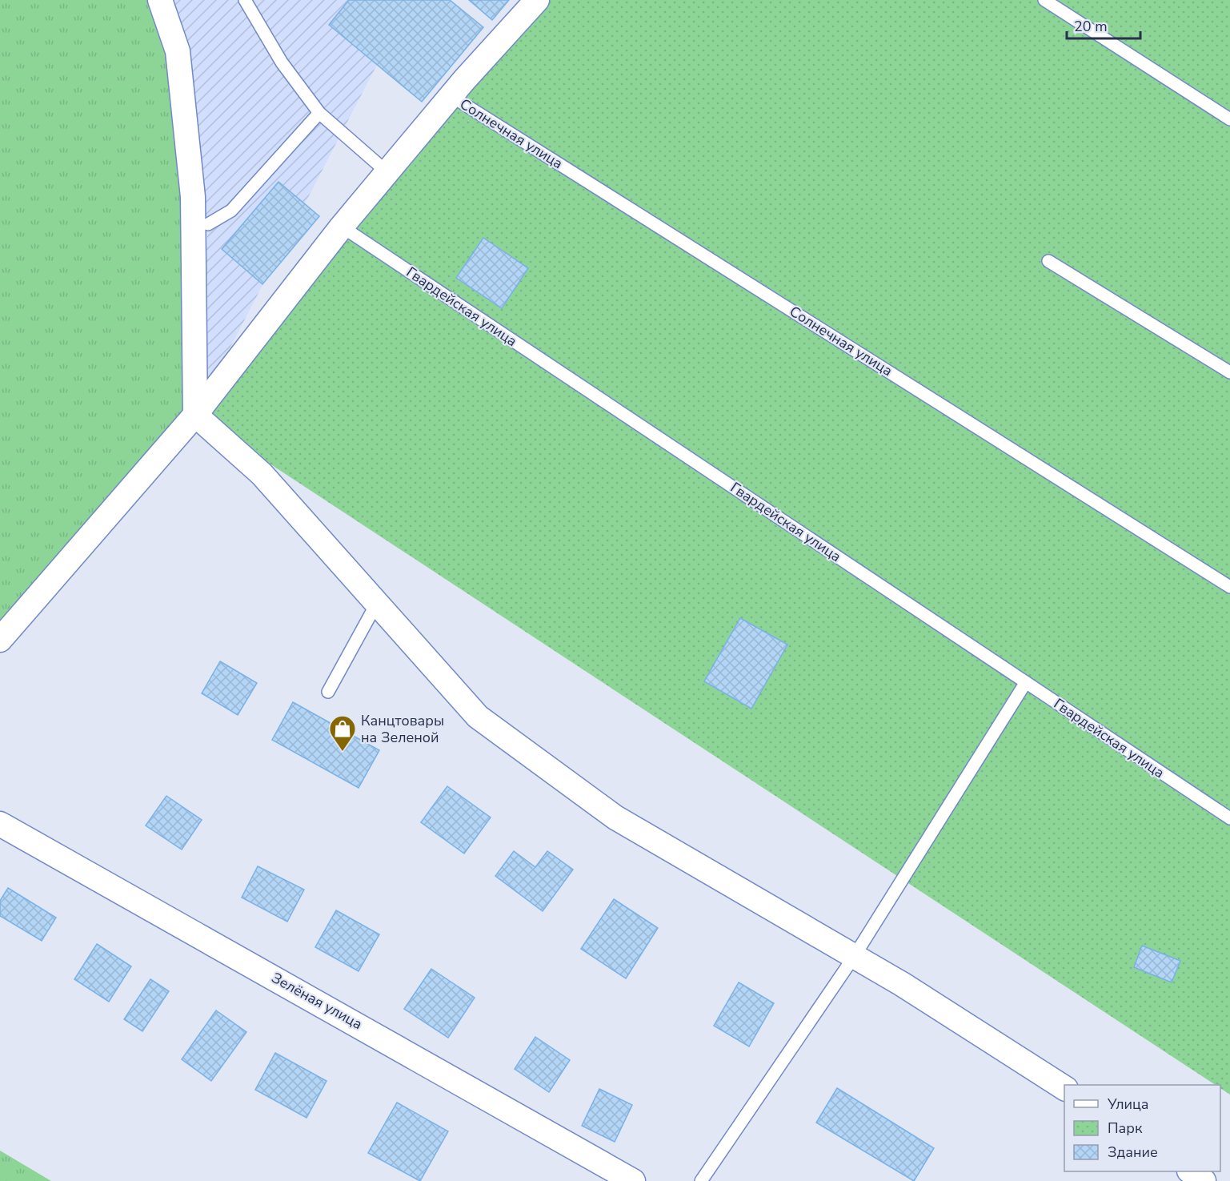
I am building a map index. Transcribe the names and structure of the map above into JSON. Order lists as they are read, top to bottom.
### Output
{
  "streets": {
    "street": ["Зелёная улица"],
    "lane": ["Солнечная улица", "Гвардейская улица"]
  },
  "places": {
    "shop": ["Канцтовары на Зеленой"]
  },
  "legend": ["Улица", "Парк", "Здание"],
  "scale_bar": "20 m"
}
